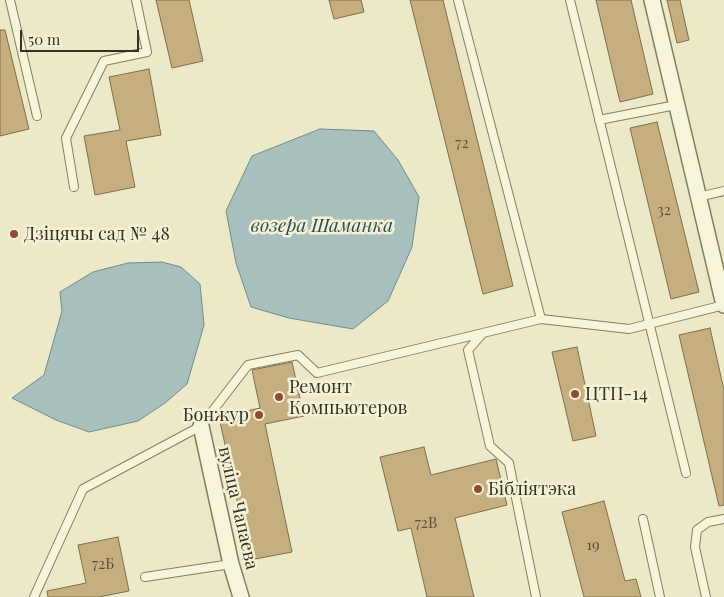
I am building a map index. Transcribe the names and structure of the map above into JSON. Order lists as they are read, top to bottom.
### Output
{
  "streets": {
    "street": ["вуліца Чапаева"]
  },
  "water": ["возера Шаманка"],
  "places": [
    "Дзіцячы сад № 48",
    "ЦТП-14",
    "Ремонт Компьютеров",
    "Бонжур",
    "Бібліятэка"
  ],
  "house_numbers": [
    "72",
    "32",
    "72В",
    "19",
    "72Б"
  ],
  "scale_bar": "50 m"
}
